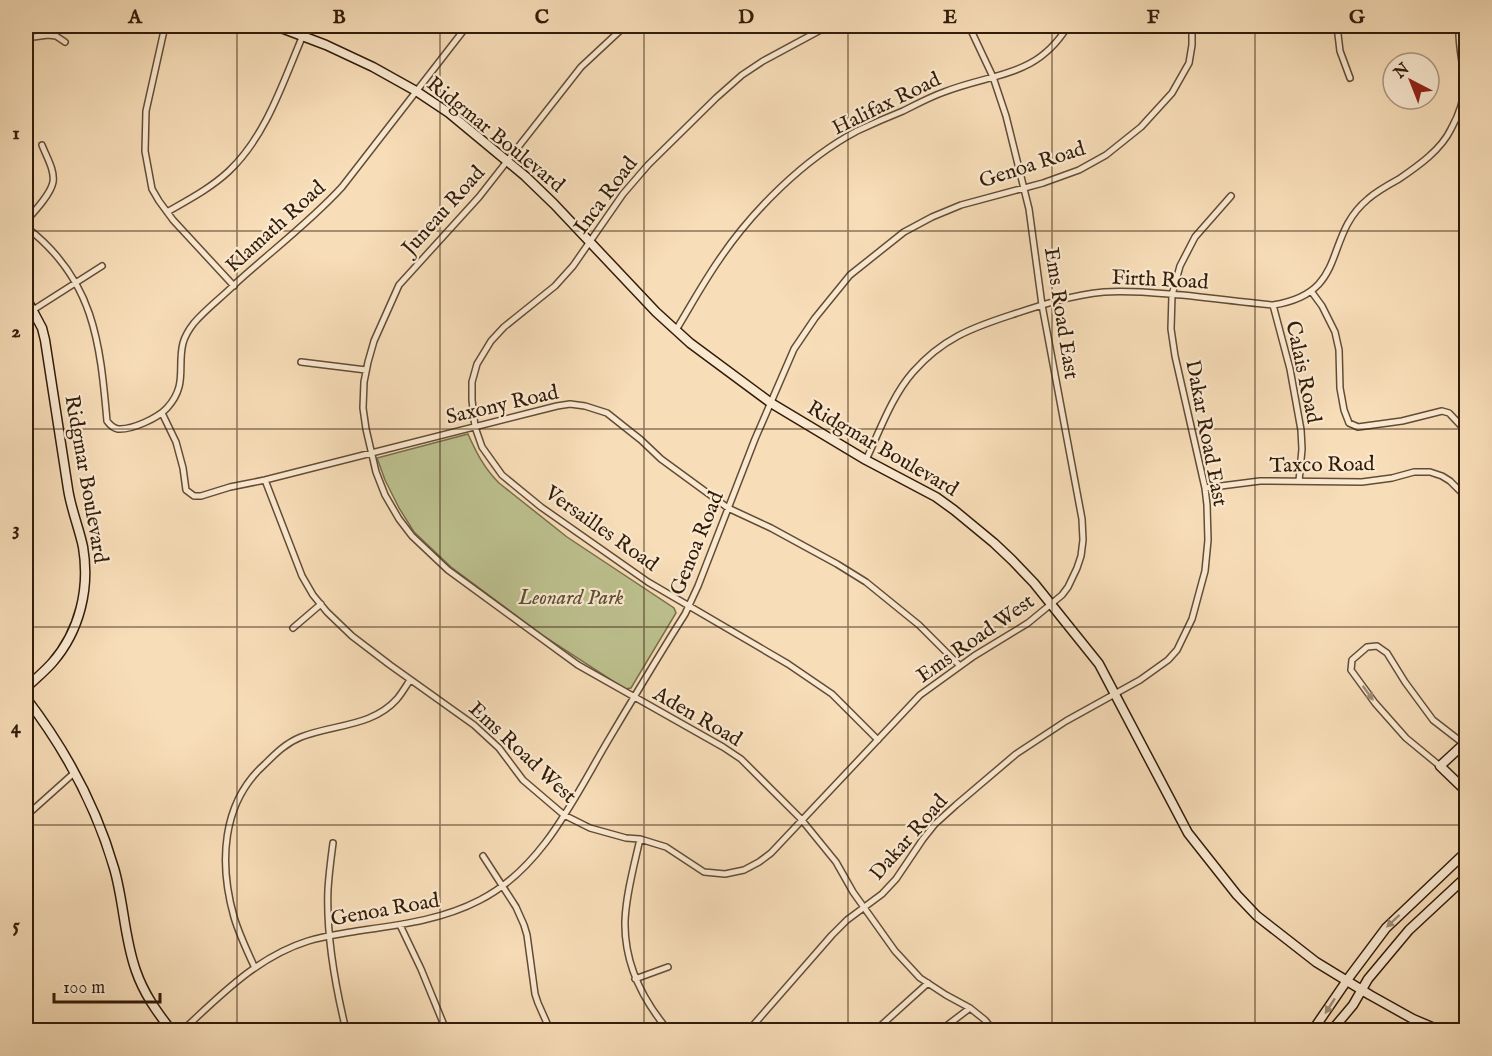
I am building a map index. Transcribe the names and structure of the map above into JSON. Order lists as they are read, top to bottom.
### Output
{
  "streets": {
    "street": [
      "Halifax Road",
      "Ridgmar Boulevard",
      "Genoa Road",
      "Inca Road",
      "Juneau Road",
      "Klamath Road",
      "Firth Road",
      "Ems Road East",
      "Calais Road",
      "Saxony Road",
      "Dakar Road East",
      "Taxco Road",
      "Versailles Road",
      "Ems Road West",
      "Aden Road",
      "Dakar Road"
    ]
  },
  "crossings": [
    ["Halifax Road", "Ridgmar Boulevard"],
    ["Halifax Road", "Ems Road East"],
    ["Ridgmar Boulevard", "Genoa Road"],
    ["Ridgmar Boulevard", "Inca Road"],
    ["Ridgmar Boulevard", "Juneau Road"],
    ["Ridgmar Boulevard", "Klamath Road"],
    ["Ridgmar Boulevard", "Firth Road"],
    ["Ridgmar Boulevard", "Ems Road East"],
    ["Ridgmar Boulevard", "Dakar Road East"],
    ["Ridgmar Boulevard", "Ems Road West"],
    ["Ridgmar Boulevard", "Dakar Road"],
    ["Genoa Road", "Ems Road East"],
    ["Genoa Road", "Saxony Road"],
    ["Genoa Road", "Versailles Road"],
    ["Genoa Road", "Ems Road West"],
    ["Genoa Road", "Aden Road"],
    ["Inca Road", "Saxony Road"],
    ["Inca Road", "Versailles Road"],
    ["Juneau Road", "Saxony Road"],
    ["Juneau Road", "Aden Road"],
    ["Klamath Road", "Saxony Road"],
    ["Firth Road", "Ems Road East"],
    ["Firth Road", "Calais Road"],
    ["Firth Road", "Dakar Road East"],
    ["Ems Road East", "Ems Road West"],
    ["Calais Road", "Taxco Road"],
    ["Saxony Road", "Versailles Road"],
    ["Saxony Road", "Ems Road West"],
    ["Saxony Road", "Aden Road"],
    ["Dakar Road East", "Taxco Road"],
    ["Dakar Road East", "Dakar Road"],
    ["Versailles Road", "Ems Road West"],
    ["Ems Road West", "Aden Road"],
    ["Aden Road", "Dakar Road"]
  ],
  "parks": ["Leonard Park"],
  "scale_bar": "100 m",
  "north": "top left",
  "grid": {
    "columns": [
      "A",
      "B",
      "C",
      "D",
      "E",
      "F",
      "G"
    ],
    "rows": [
      "1",
      "2",
      "3",
      "4",
      "5"
    ]
  }
}
